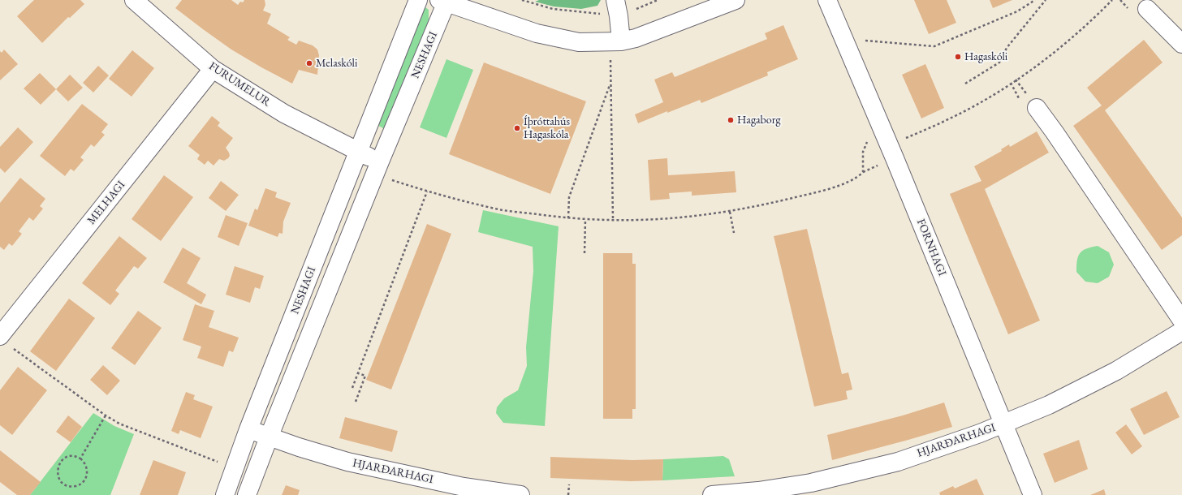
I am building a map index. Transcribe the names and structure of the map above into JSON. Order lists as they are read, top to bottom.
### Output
{
  "streets": {
    "street": [
      "NESHAGI",
      "FURUMELUR",
      "MELHAGI",
      "FORNHAGI",
      "HJARÐARHAGI"
    ]
  },
  "crossings": [
    ["NESHAGI", "FURUMELUR"],
    ["NESHAGI", "HJARÐARHAGI"],
    ["FURUMELUR", "MELHAGI"],
    ["FORNHAGI", "HJARÐARHAGI"]
  ],
  "places": [
    "Hagaskóli",
    "Melaskóli",
    "Hagaborg",
    "Íþróttahús Hagaskóla"
  ]
}
